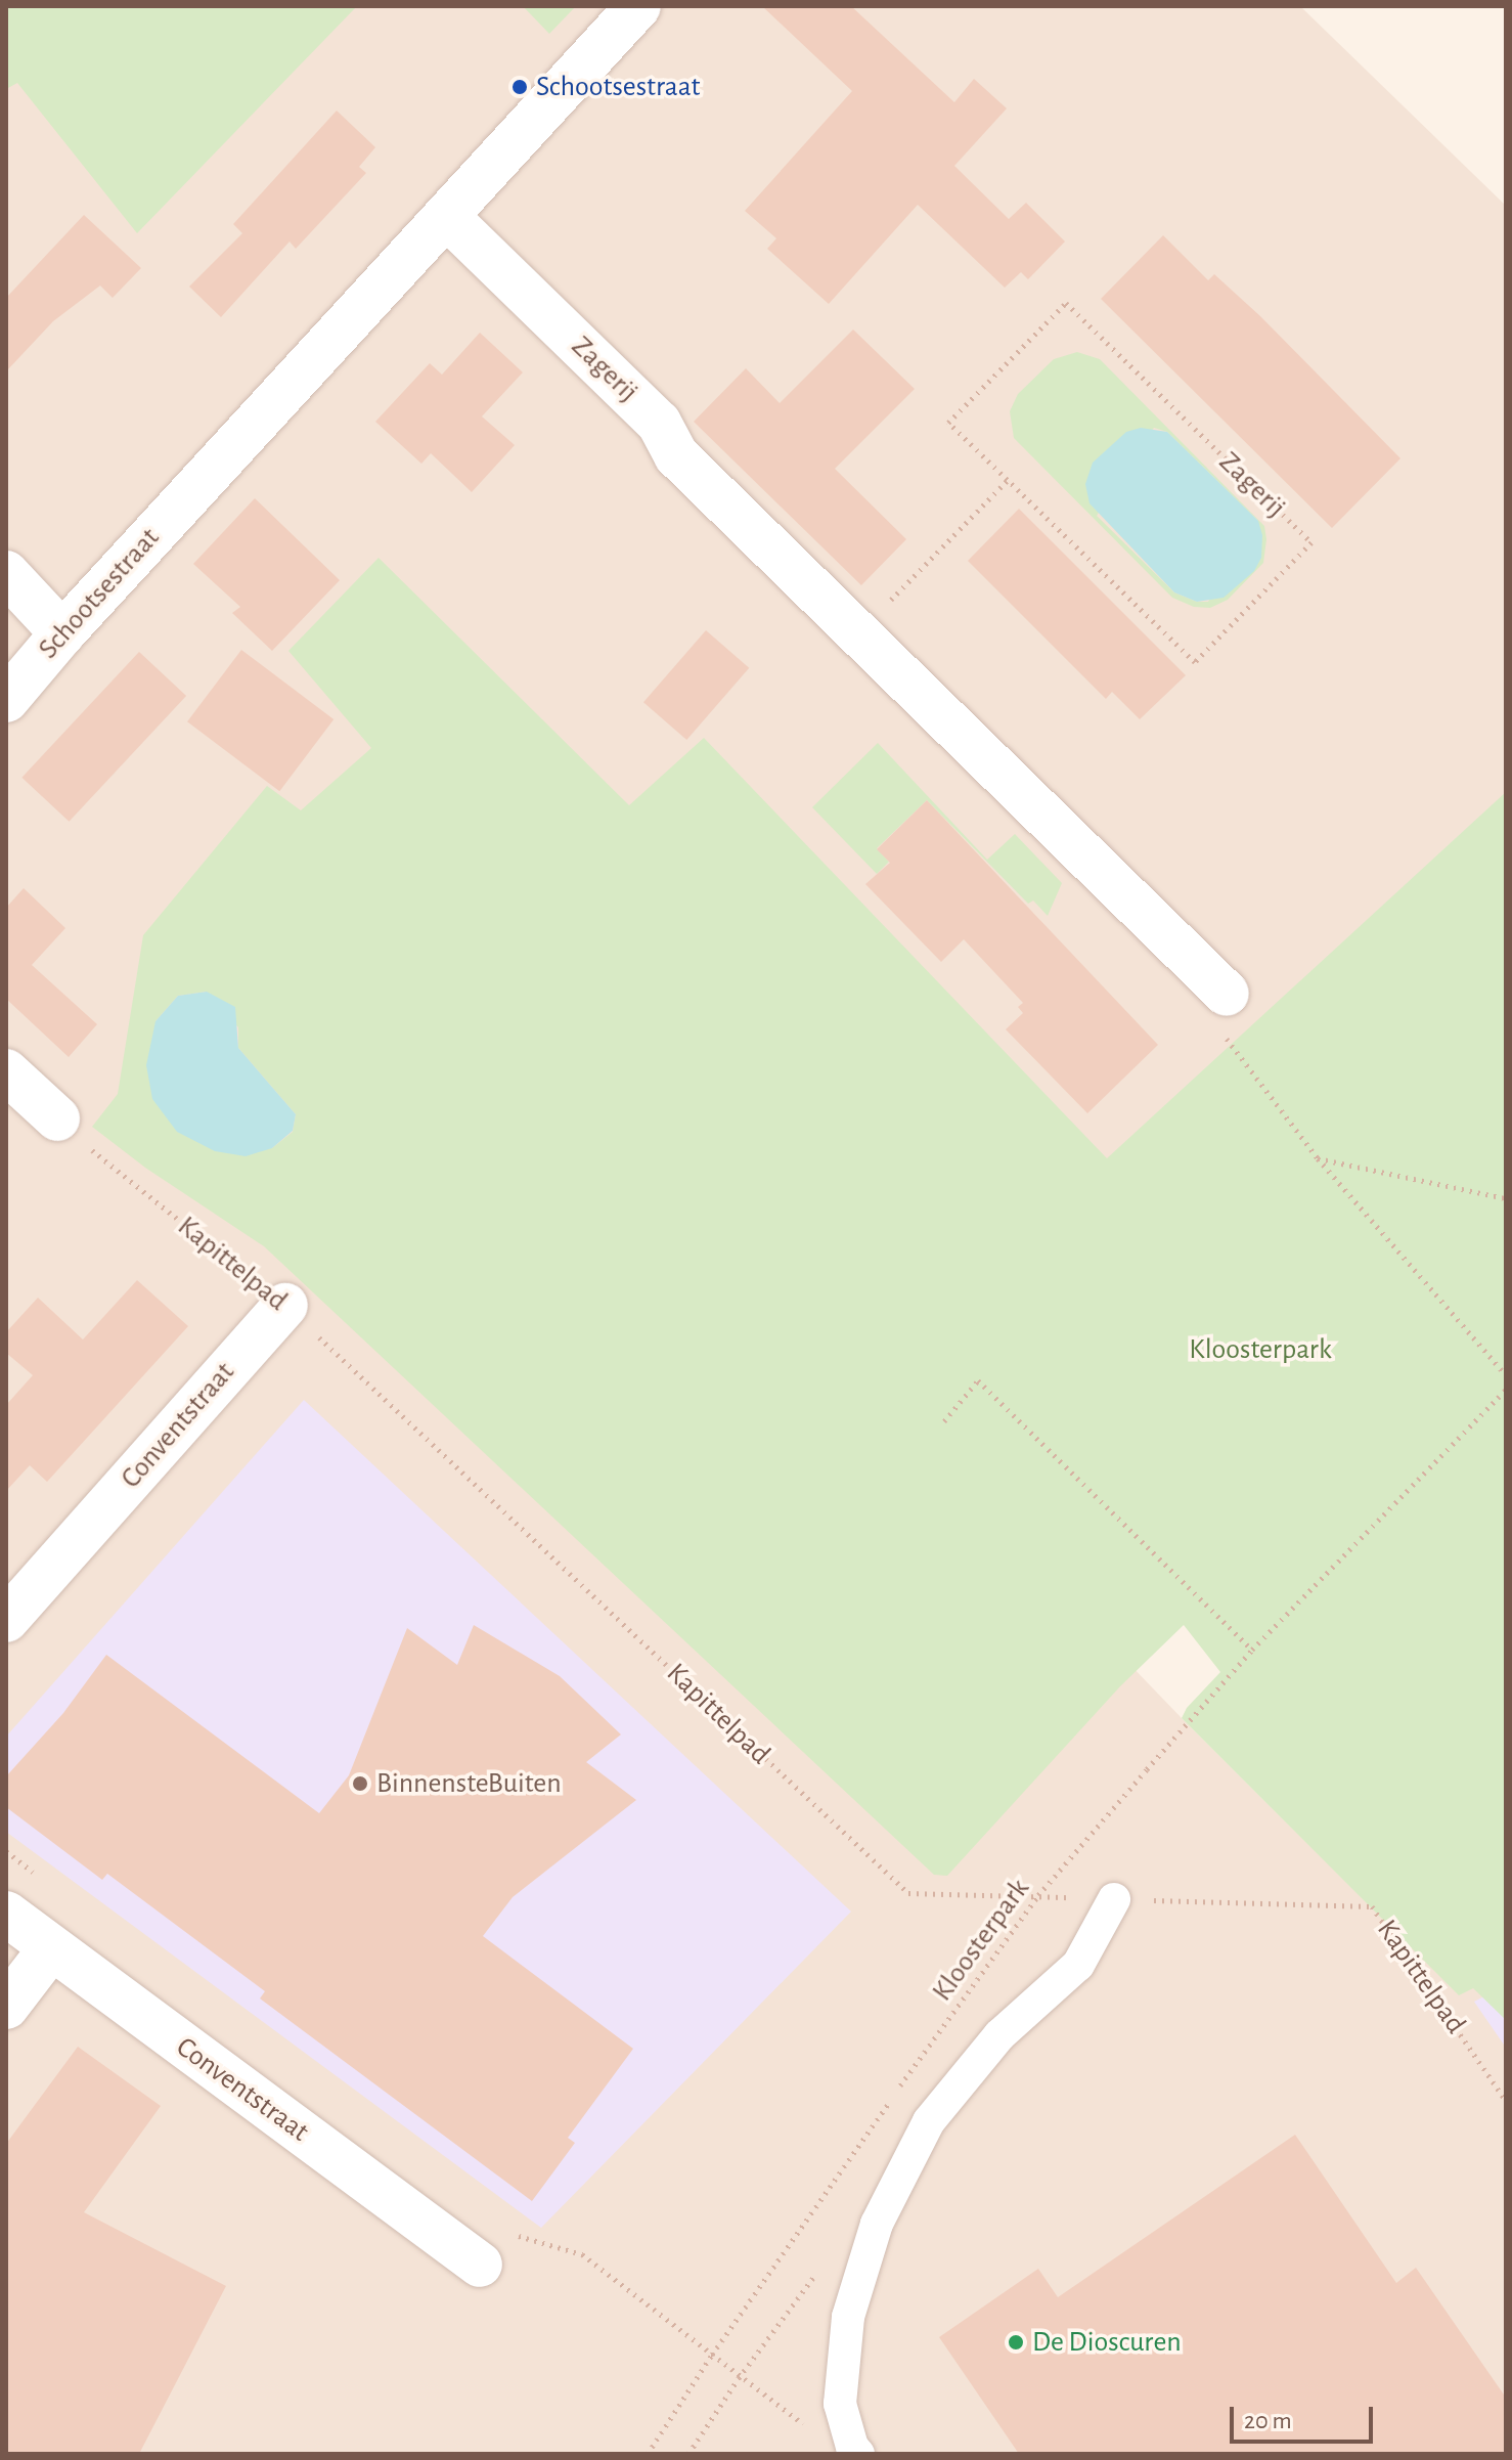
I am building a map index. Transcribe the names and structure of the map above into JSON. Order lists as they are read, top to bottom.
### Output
{
  "streets": {
    "street": ["Zagerij", "Schootsestraat", "Conventstraat"],
    "path": ["Kapittelpad", "Kloosterpark"]
  },
  "crossings": [
    ["Zagerij", "Schootsestraat"],
    ["Kapittelpad", "Conventstraat"],
    ["Kapittelpad", "Kloosterpark"]
  ],
  "parks": ["Kloosterpark"],
  "places": ["Schootsestraat", "BinnensteBuiten", "De Dioscuren"],
  "scale_bar": "20 m"
}
